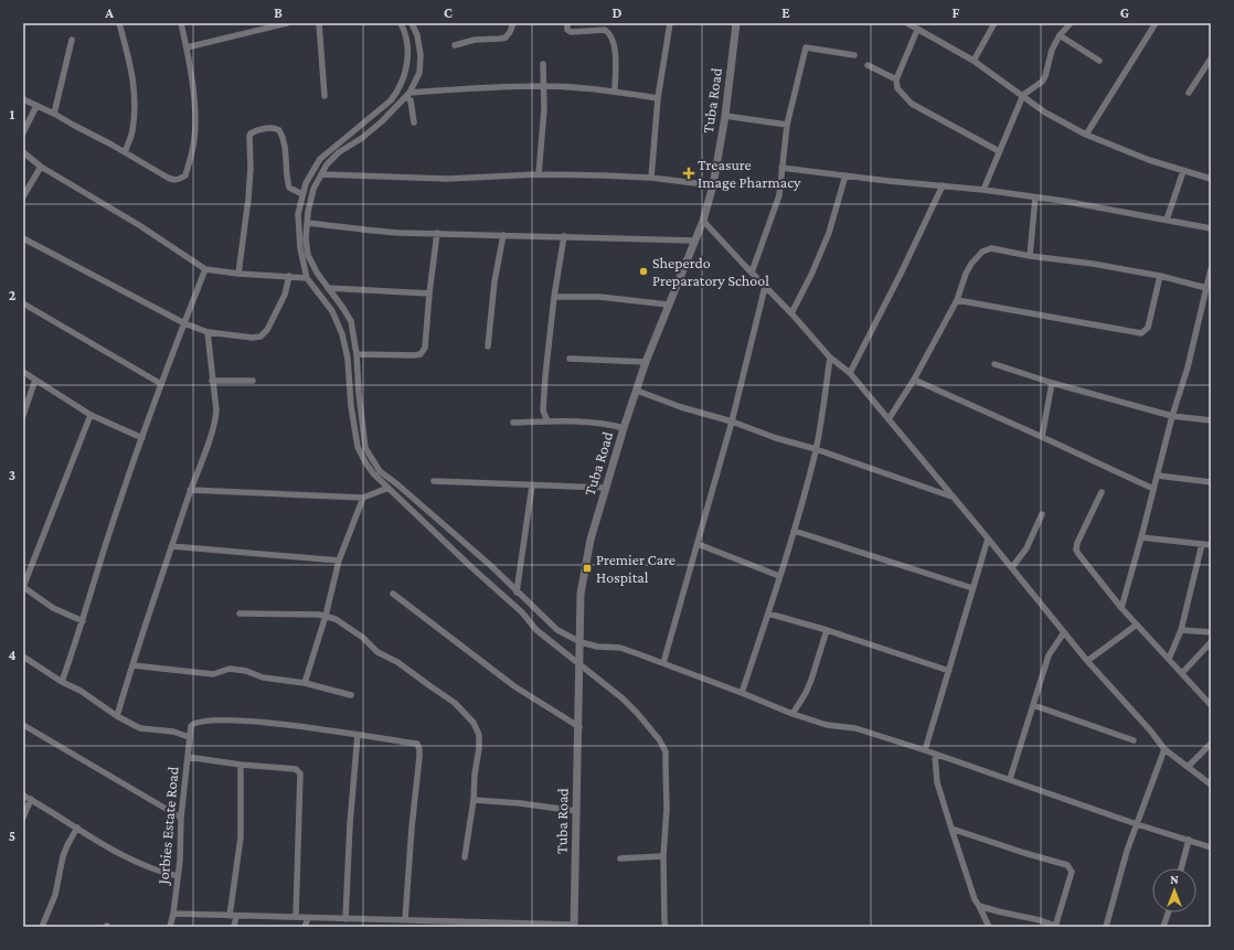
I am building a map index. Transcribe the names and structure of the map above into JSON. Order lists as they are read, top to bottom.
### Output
{
  "streets": {
    "street": ["Tuba Road", "Jorbies Estate Road"]
  },
  "places": {
    "health": ["Treasure Image Pharmacy"],
    "other": ["Sheperdo Preparatory School"],
    "transit": ["Premier Care Hospital"]
  },
  "north": "top",
  "grid": {
    "columns": [
      "A",
      "B",
      "C",
      "D",
      "E",
      "F",
      "G"
    ],
    "rows": [
      "1",
      "2",
      "3",
      "4",
      "5"
    ]
  }
}
